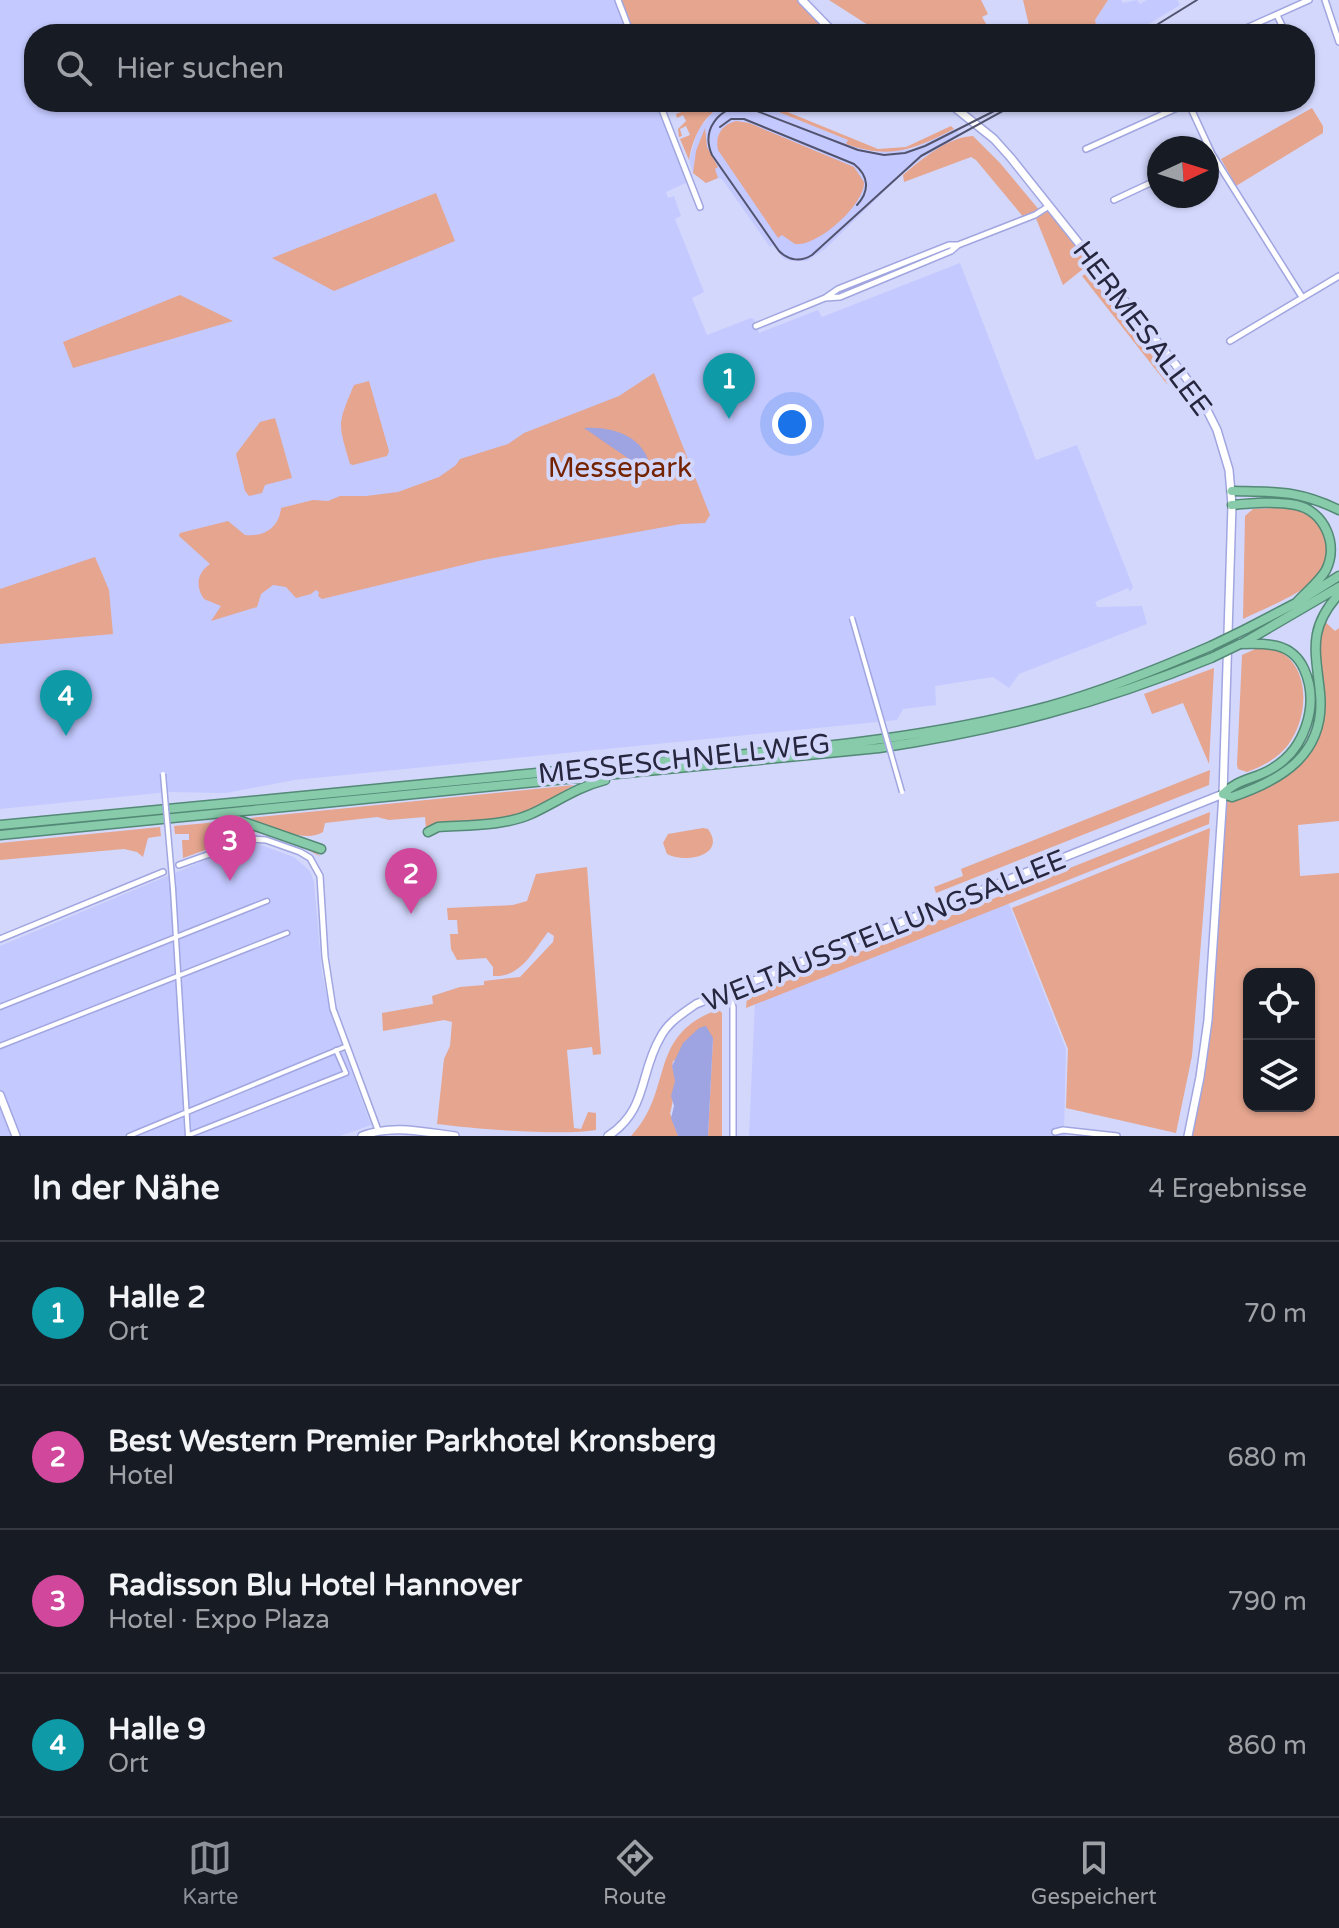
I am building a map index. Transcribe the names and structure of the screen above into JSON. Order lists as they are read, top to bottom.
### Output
{
  "streets": {
    "highway": ["MESSESCHNELLWEG"],
    "main road": ["HERMESALLEE", "WELTAUSSTELLUNGSALLEE"]
  },
  "crossings": [
    ["HERMESALLEE", "WELTAUSSTELLUNGSALLEE"]
  ],
  "parks": ["Messepark"],
  "north": "right",
  "page": {
    "search": "Hier suchen",
    "pins": [
      "1",
      "4",
      "3",
      "2"
    ],
    "heading": ["In der Nähe", "4 Ergebnisse"],
    "list": [
      {
        "mark": "1",
        "name": "Halle 2",
        "note": "Ort",
        "value": "70 m"
      },
      {
        "mark": "2",
        "name": "Best Western Premier Parkhotel Kronsberg",
        "note": "Hotel",
        "value": "680 m"
      },
      {
        "mark": "3",
        "name": "Radisson Blu Hotel Hannover",
        "note": "Hotel · Expo Plaza",
        "value": "790 m"
      },
      {
        "mark": "4",
        "name": "Halle 9",
        "note": "Ort",
        "value": "860 m"
      }
    ],
    "nav": ["Karte", "Route", "Gespeichert"]
  }
}
